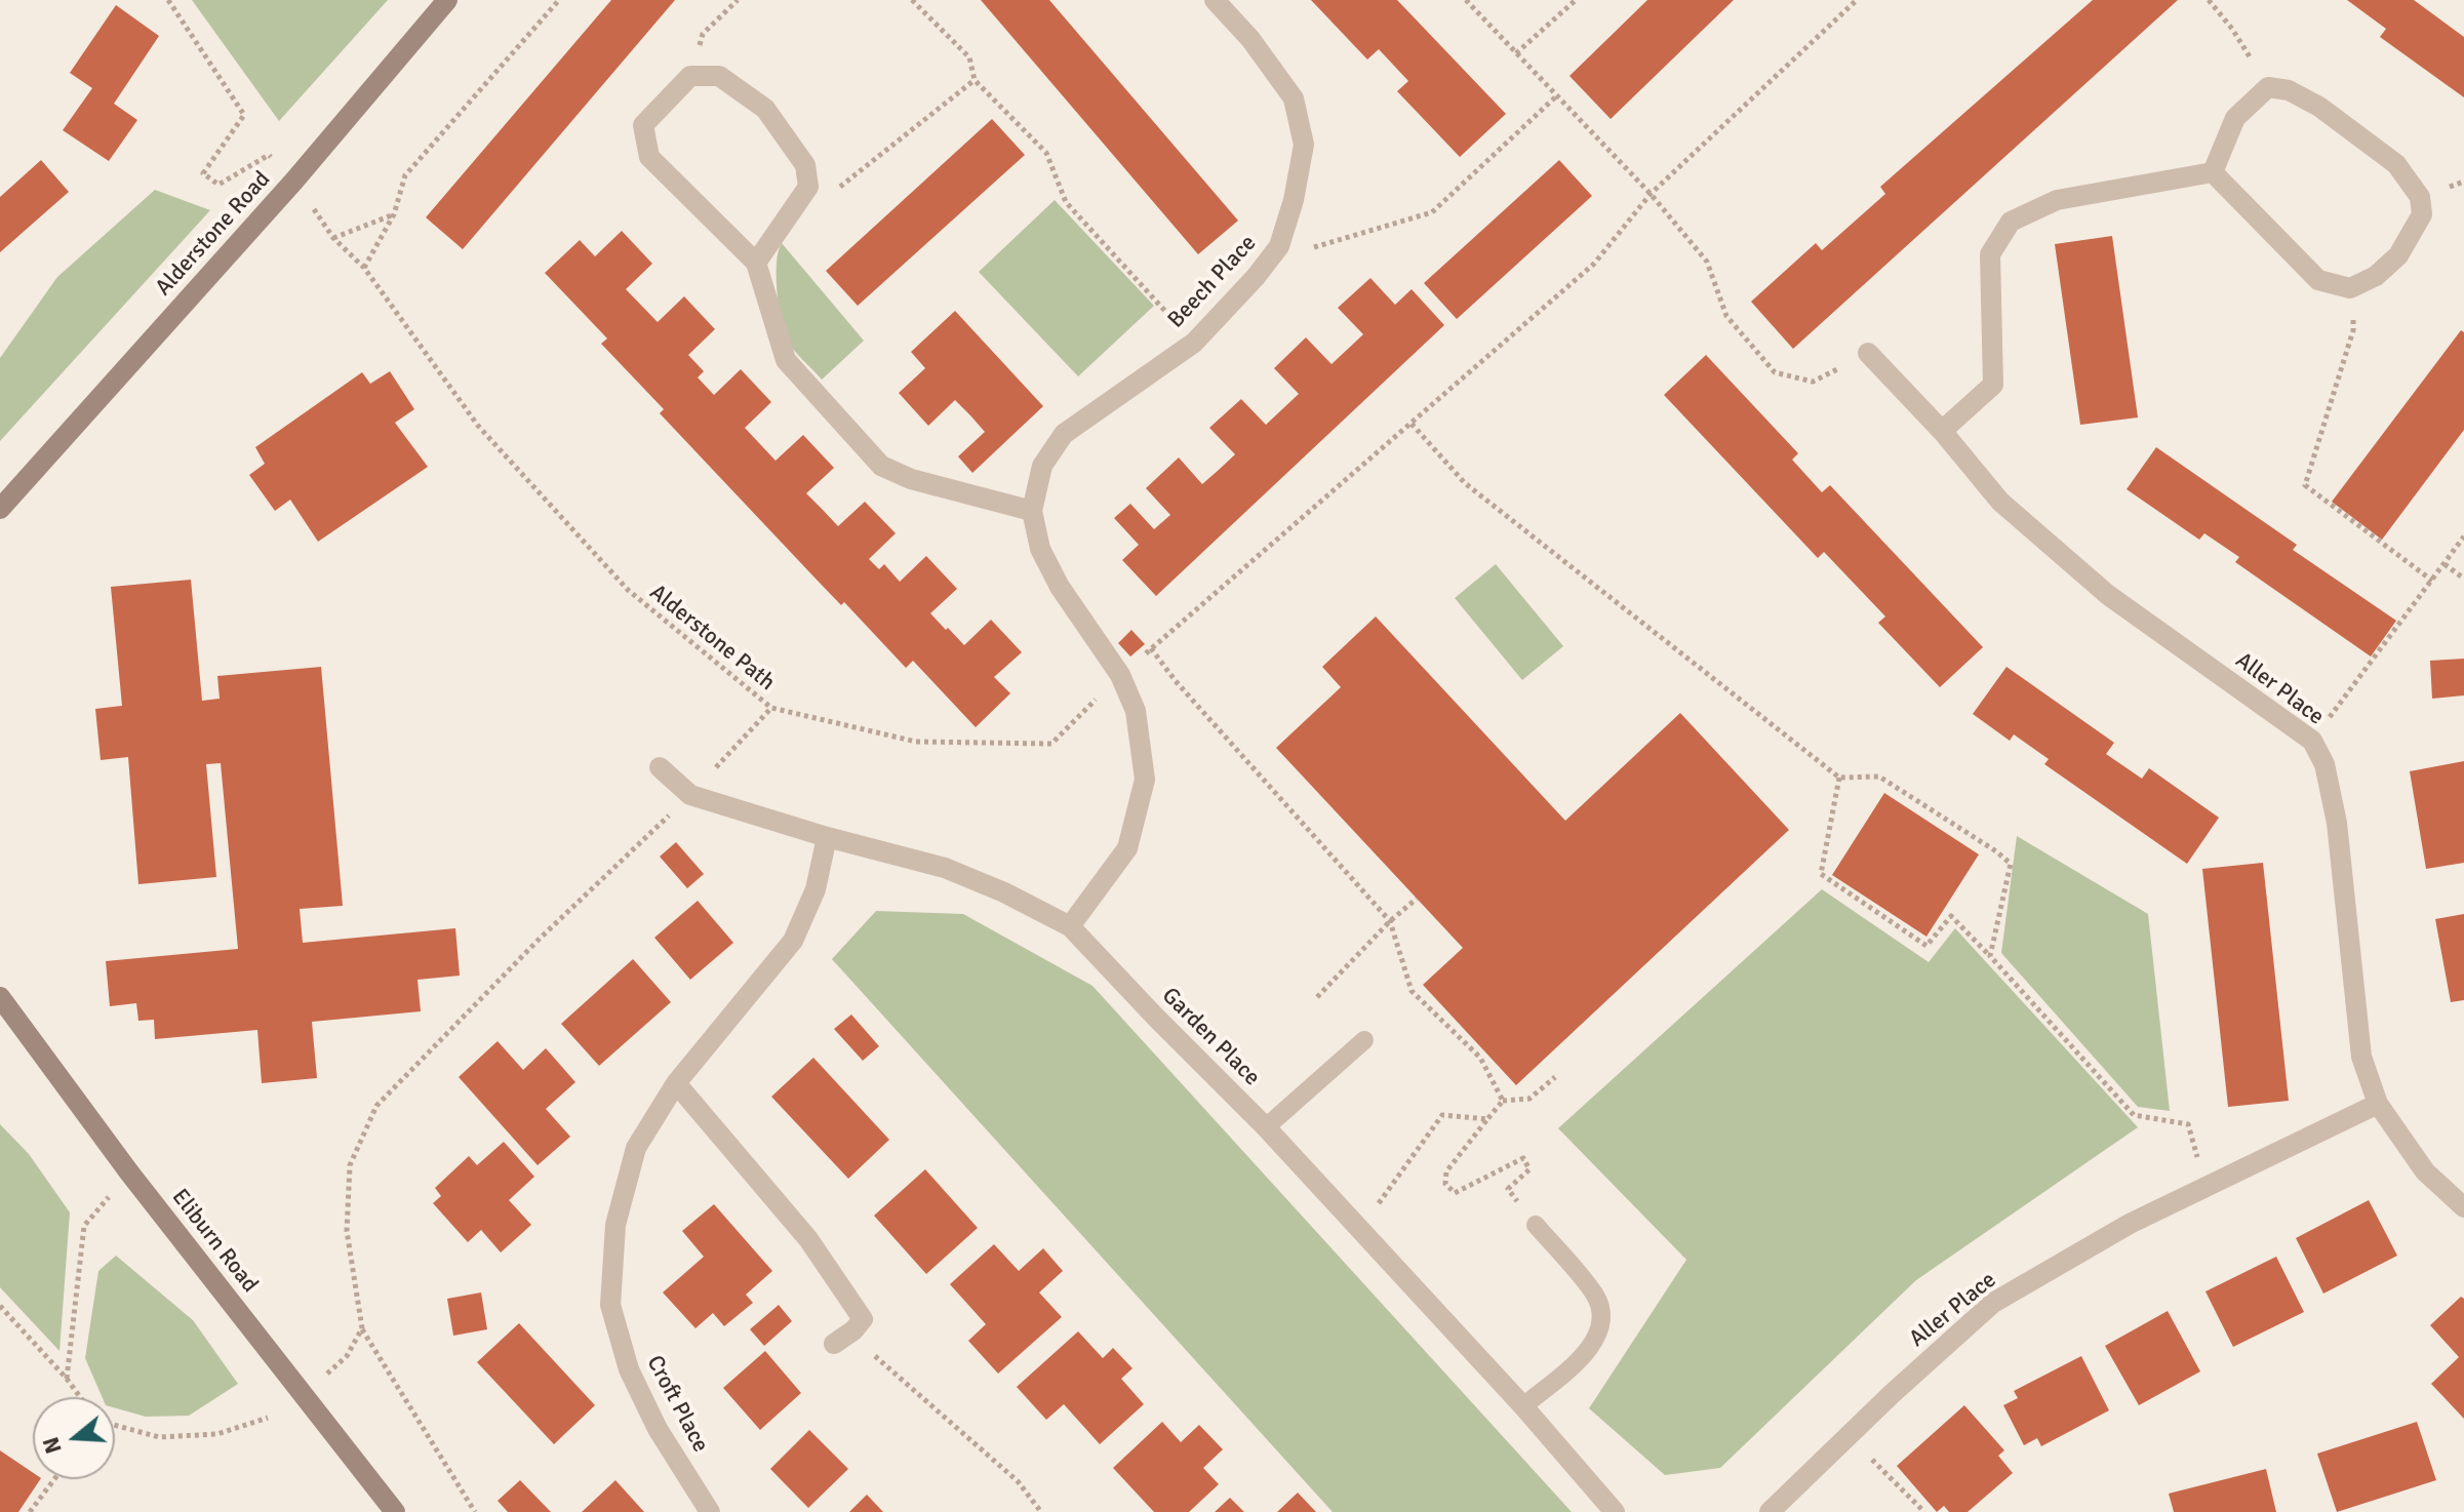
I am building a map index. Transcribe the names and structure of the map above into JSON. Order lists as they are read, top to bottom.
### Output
{
  "streets": {
    "street": [
      "Alderstone Road",
      "Beech Place",
      "Aller Place",
      "Garden Place",
      "Eliburn Road",
      "Croft Place"
    ],
    "path": ["Alderstone Path"]
  },
  "crossings": [
    ["Beech Place", "Garden Place"],
    ["Alderstone Path", "Garden Place"],
    ["Garden Place", "Croft Place"]
  ],
  "north": "left"
}
